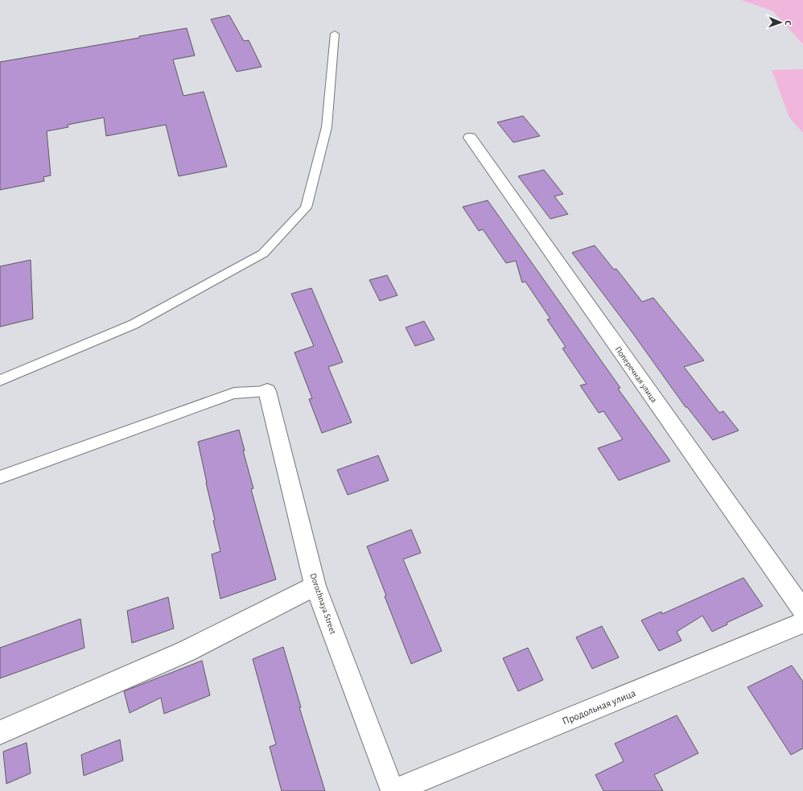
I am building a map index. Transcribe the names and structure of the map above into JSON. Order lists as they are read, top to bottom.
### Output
{
  "streets": {
    "street": ["Поперечная улица", "Dorozhnaya Street", "Продольная улица"]
  },
  "crossings": [
    ["Dorozhnaya Street", "Продольная улица"]
  ],
  "north": "right"
}
